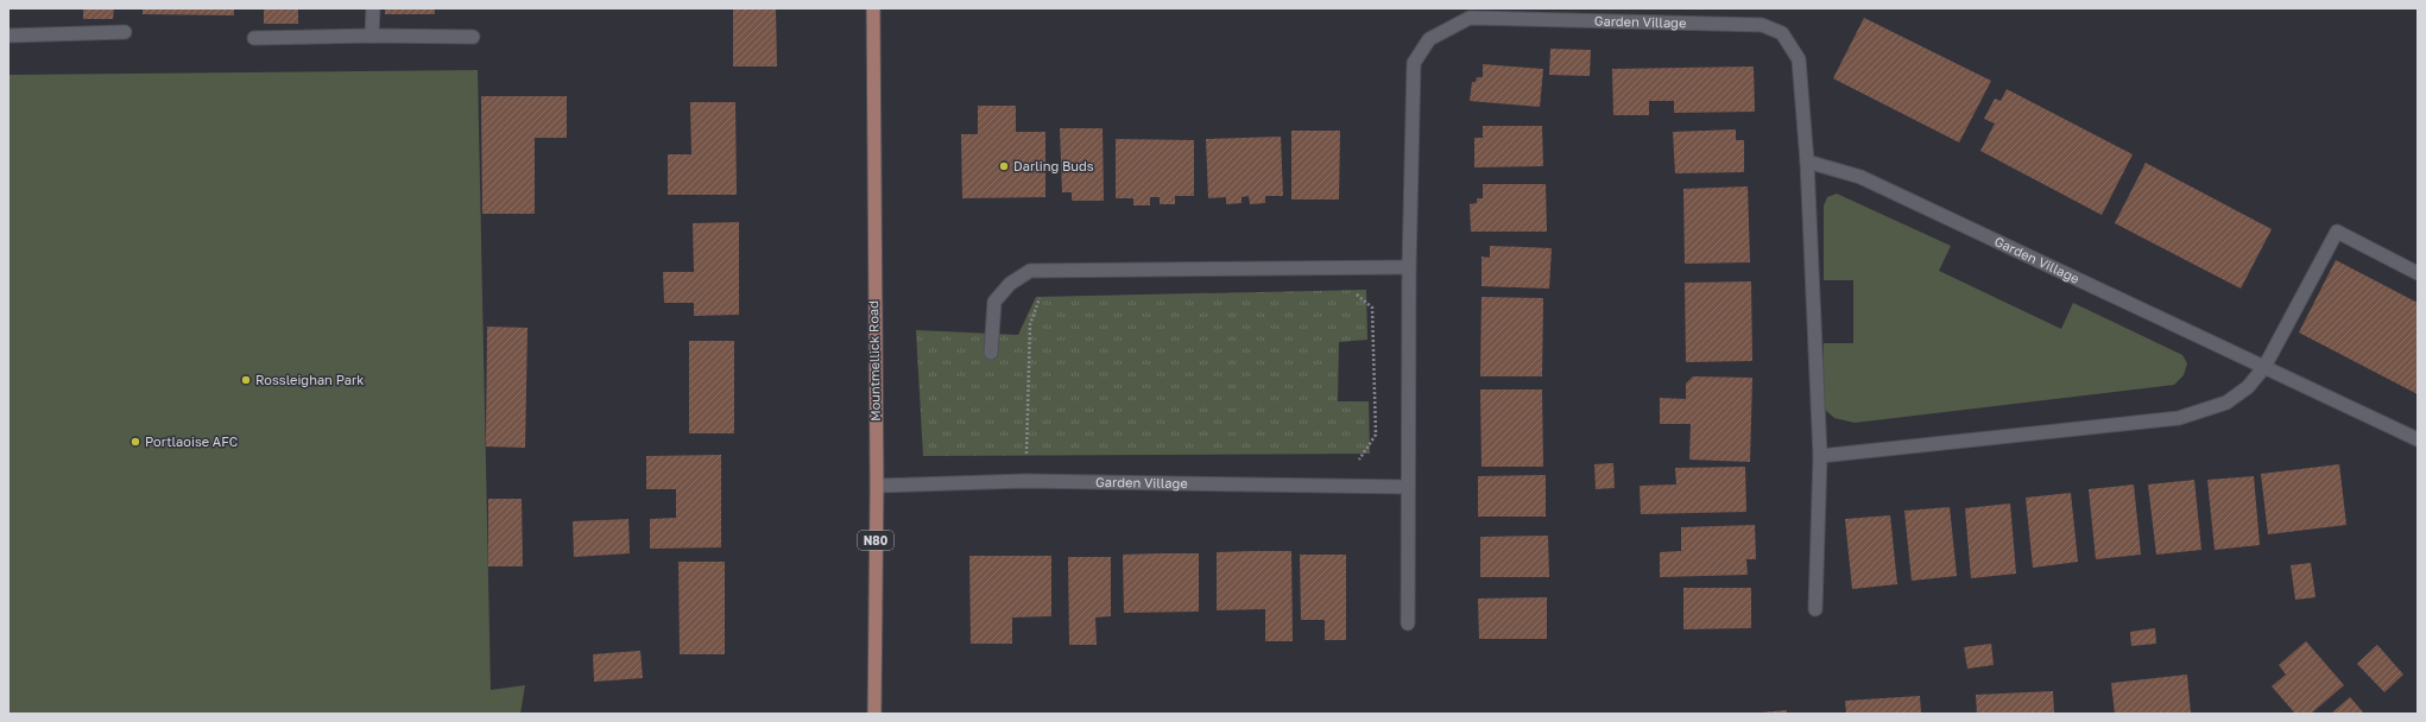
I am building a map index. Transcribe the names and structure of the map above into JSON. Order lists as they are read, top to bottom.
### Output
{
  "streets": {
    "main road": ["Mountmellick Road", "N80"],
    "street": ["Garden Village"]
  },
  "crossings": [
    ["Garden Village", "Mountmellick Road"]
  ],
  "places": ["Darling Buds", "Rossleighan Park", "Portlaoise AFC"]
}
